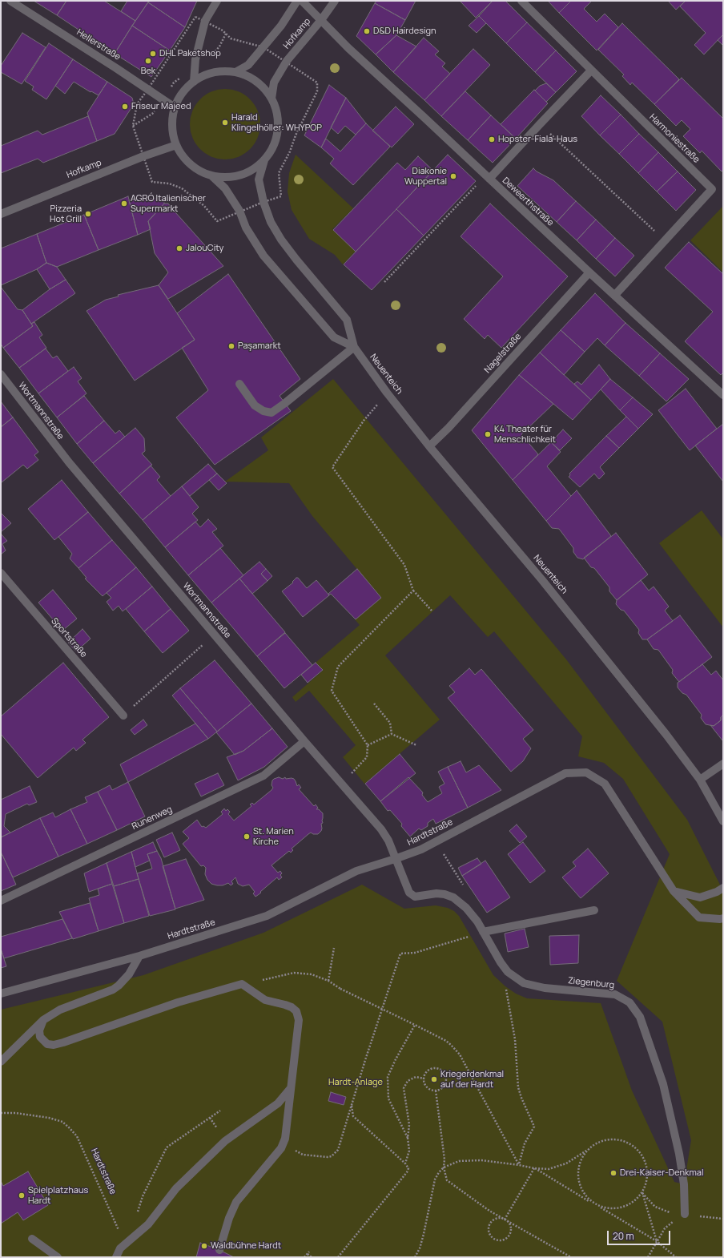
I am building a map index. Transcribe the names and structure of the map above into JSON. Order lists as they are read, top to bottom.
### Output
{
  "streets": {
    "street": [
      "Hofkamp",
      "Hellerstraße",
      "Harmoniestraße",
      "Deweerthstraße",
      "Nagelstraße",
      "Neuenteich",
      "Wortmannstraße",
      "Sportstraße",
      "Runenweg",
      "Hardtstraße",
      "Ziegenburg"
    ]
  },
  "crossings": [
    ["Hofkamp", "Hellerstraße"],
    ["Hofkamp", "Deweerthstraße"],
    ["Hofkamp", "Neuenteich"],
    ["Hellerstraße", "Neuenteich"],
    ["Harmoniestraße", "Deweerthstraße"],
    ["Deweerthstraße", "Nagelstraße"],
    ["Nagelstraße", "Neuenteich"],
    ["Wortmannstraße", "Runenweg"],
    ["Wortmannstraße", "Hardtstraße"],
    ["Wortmannstraße", "Ziegenburg"],
    ["Hardtstraße", "Ziegenburg"]
  ],
  "parks": ["Hardt-Anlage"],
  "places": [
    "D&D Hairdesign",
    "DHL Paketshop",
    "Bek",
    "Friseur Majeed",
    "Harald Klingelhöller: WHYPOP",
    "Hopster-Fiala-Haus",
    "Diakonie Wuppertal",
    "AGRÓ Italienischer Supermarkt",
    "Pizzeria Hot Grill",
    "JalouCity",
    "Paşamarkt",
    "K4 Theater für Menschlichkeit",
    "St. Marien Kirche",
    "Kriegerdenkmal auf der Hardt",
    "Drei-Kaiser-Denkmal",
    "Spielplatzhaus Hardt",
    "Waldbühne Hardt"
  ],
  "scale_bar": "20 m"
}
